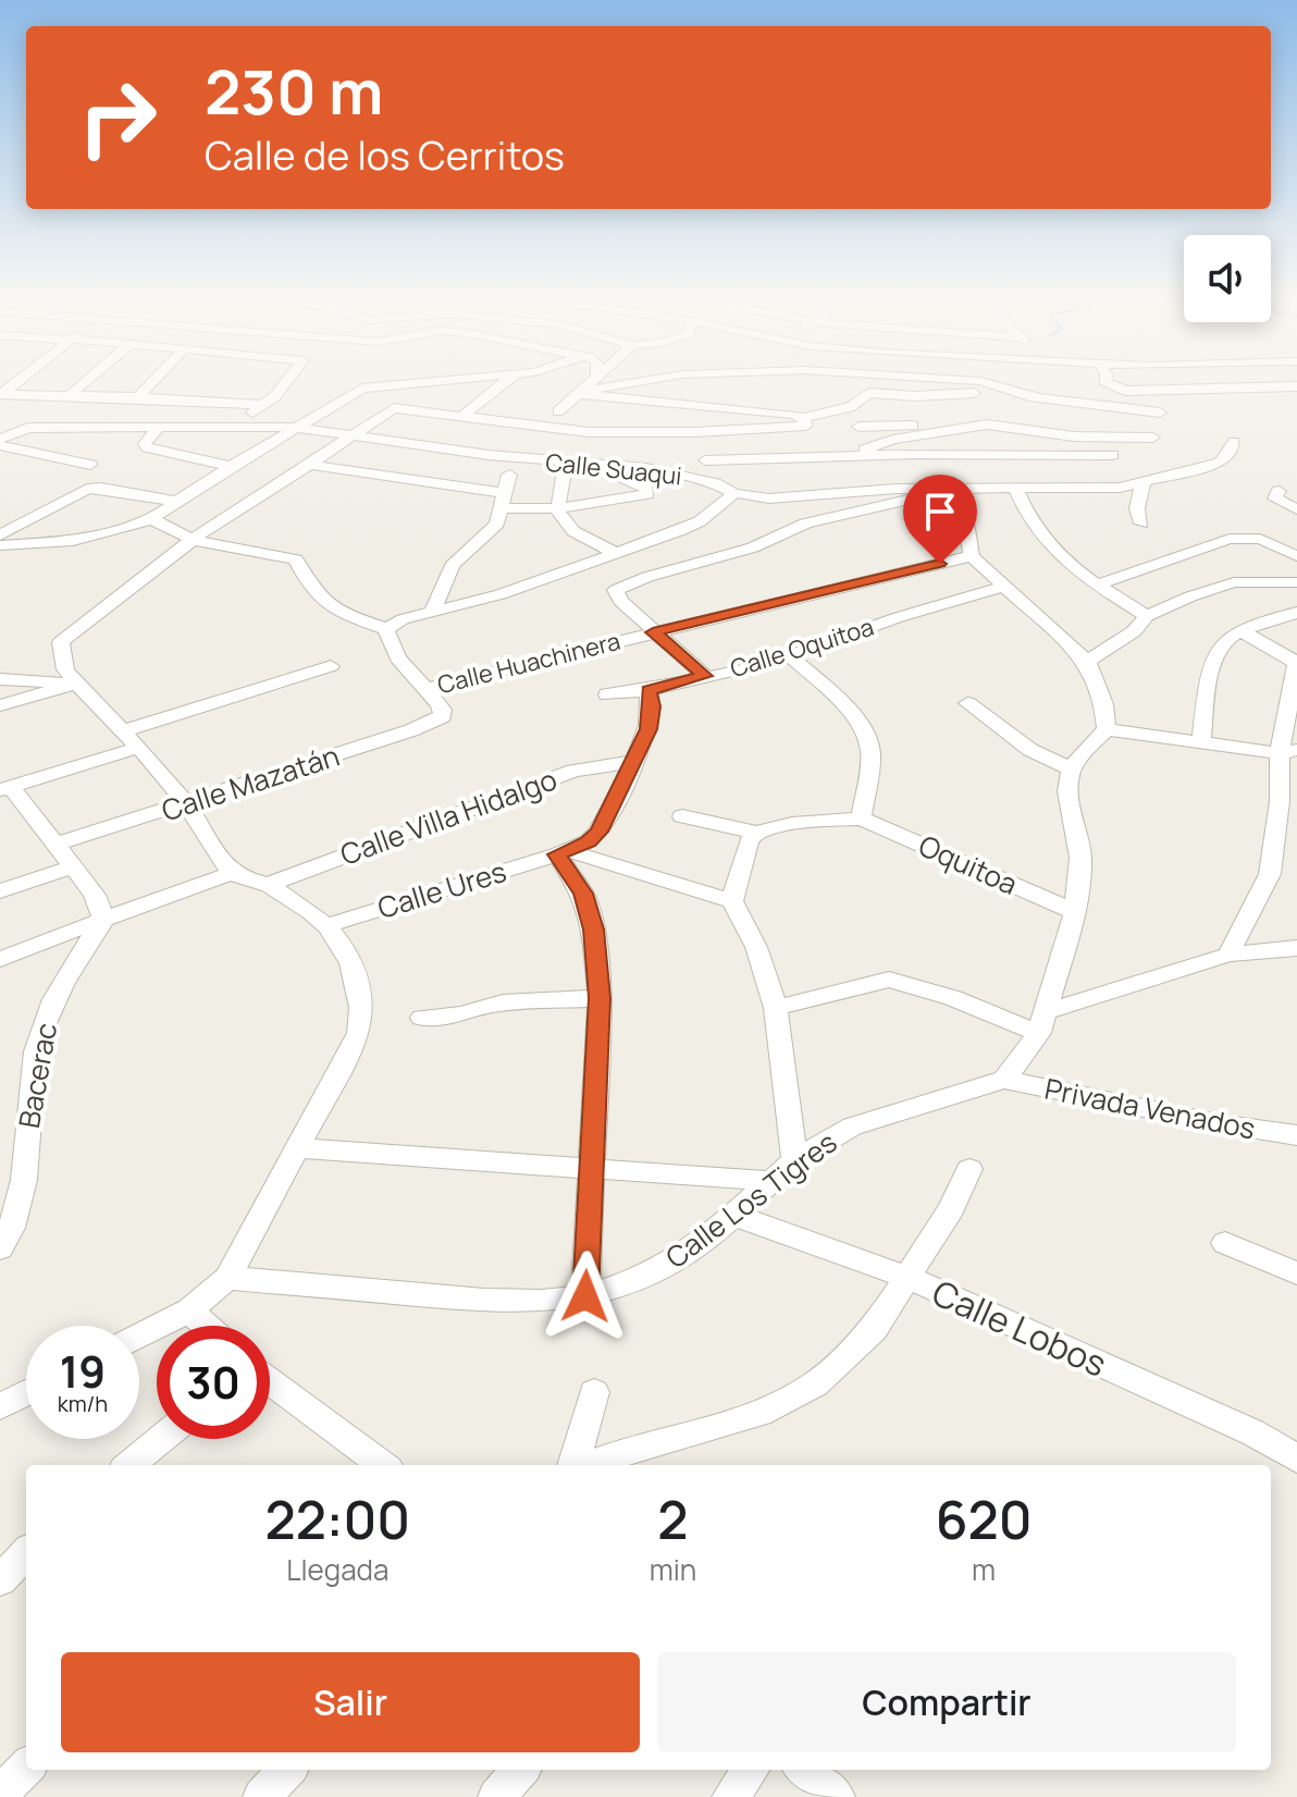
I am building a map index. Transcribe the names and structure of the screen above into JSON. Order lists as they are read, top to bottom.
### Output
{
  "streets": {
    "street": [
      "Calle Suaqui",
      "Calle Oquitoa",
      "Calle Huachinera",
      "Calle Mazatán",
      "Calle Villa Hidalgo",
      "Oquitoa",
      "Calle Ures",
      "Bacerac",
      "Privada Venados",
      "Calle Los Tigres",
      "Calle Lobos"
    ]
  },
  "crossings": [
    ["Calle Huachinera", "Calle Mazatán"],
    ["Privada Venados", "Calle Los Tigres"],
    ["Calle Los Tigres", "Calle Lobos"]
  ],
  "page": {
    "turn": ["230 m", "Calle de los Cerritos"],
    "speed": "19 km/h",
    "limit": "30",
    "eta": [
      "22:00",
      "Llegada",
      "2",
      "min",
      "620",
      "m"
    ],
    "buttons": ["Salir", "Compartir"]
  }
}
